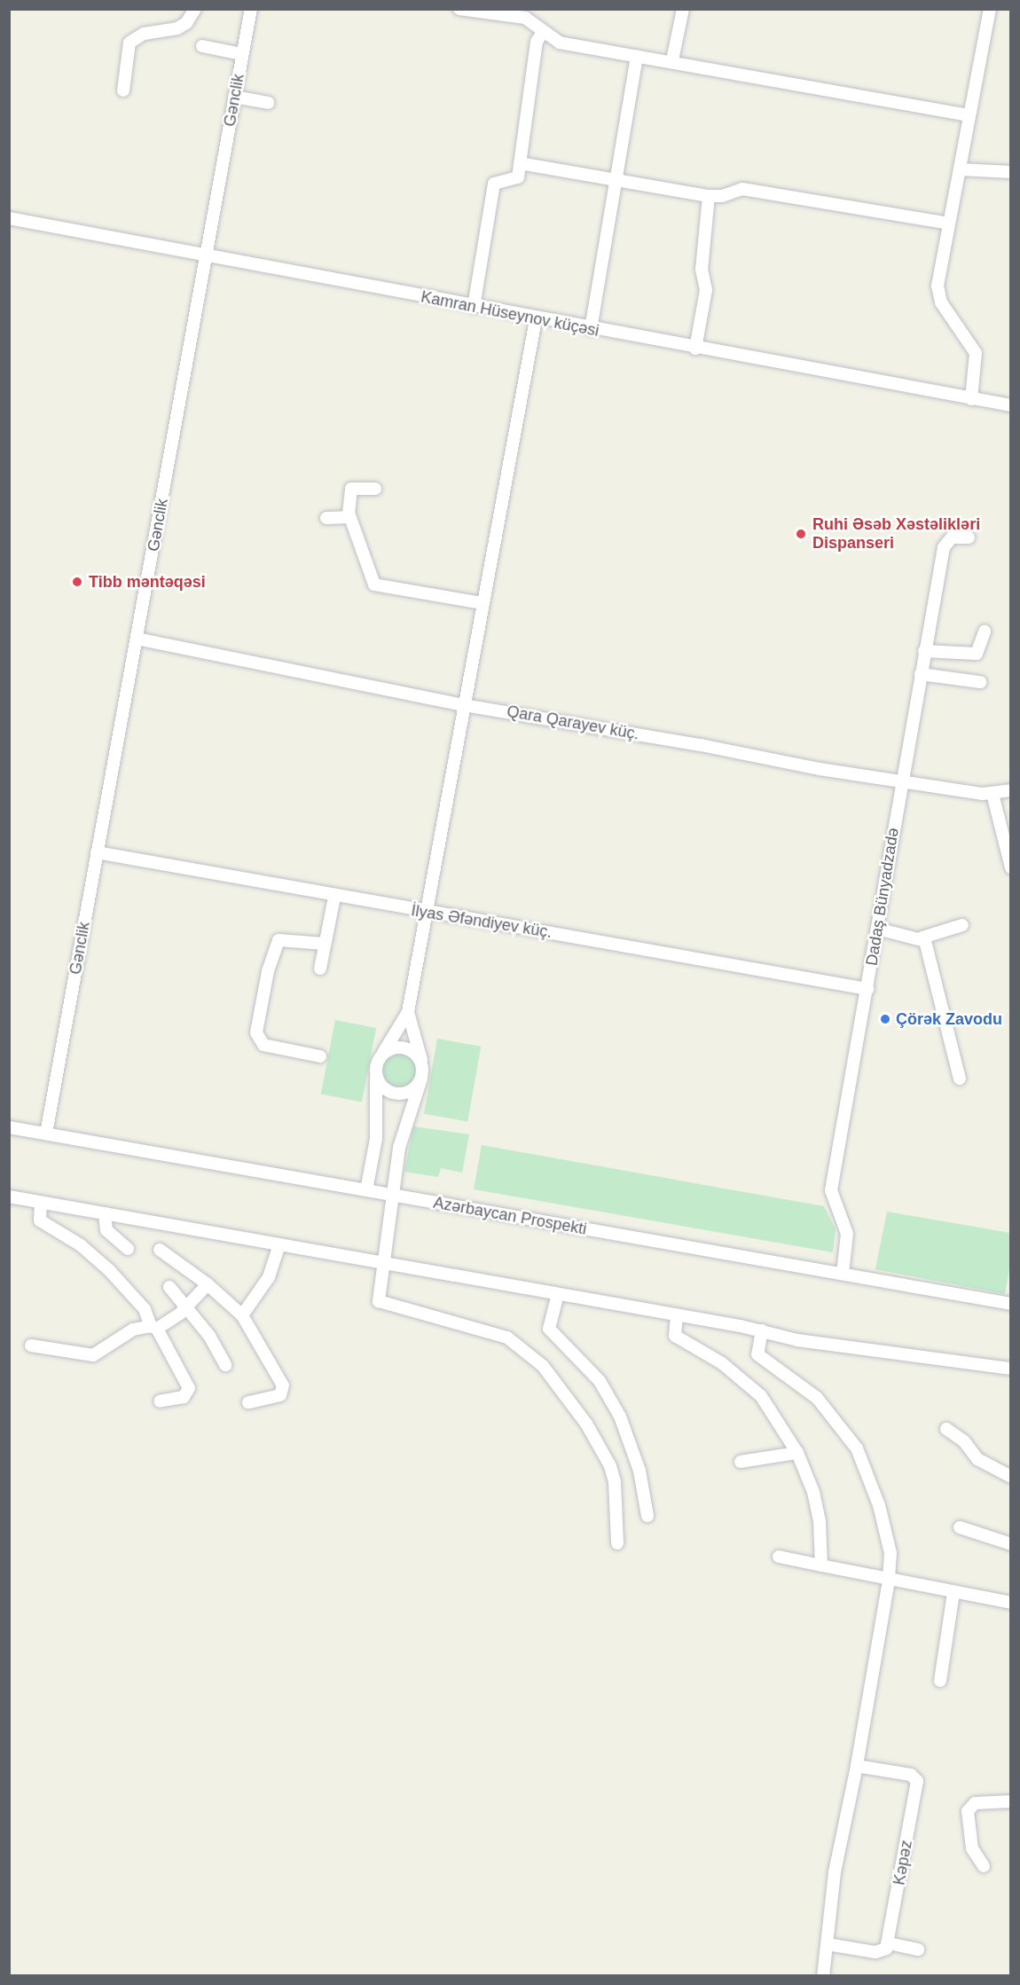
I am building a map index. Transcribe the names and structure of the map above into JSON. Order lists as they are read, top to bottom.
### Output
{
  "streets": {
    "street": [
      "Gənclik",
      "Kamran Hüseynov küçəsi",
      "Qara Qarayev küç.",
      "Dadaş Bünyadzadə",
      "İlyas Əfəndiyev küç.",
      "Azərbaycan Prospekti",
      "Kəpəz"
    ]
  },
  "crossings": [
    ["Gənclik", "Kamran Hüseynov küçəsi"],
    ["Gənclik", "Qara Qarayev küç."],
    ["Gənclik", "İlyas Əfəndiyev küç."],
    ["Gənclik", "Azərbaycan Prospekti"],
    ["Qara Qarayev küç.", "Dadaş Bünyadzadə"],
    ["Dadaş Bünyadzadə", "İlyas Əfəndiyev küç."],
    ["Dadaş Bünyadzadə", "Azərbaycan Prospekti"]
  ],
  "places": ["Ruhi Əsəb Xəstəlikləri Dispanseri", "Tibb məntəqəsi", "Çörək Zavodu"]
}
